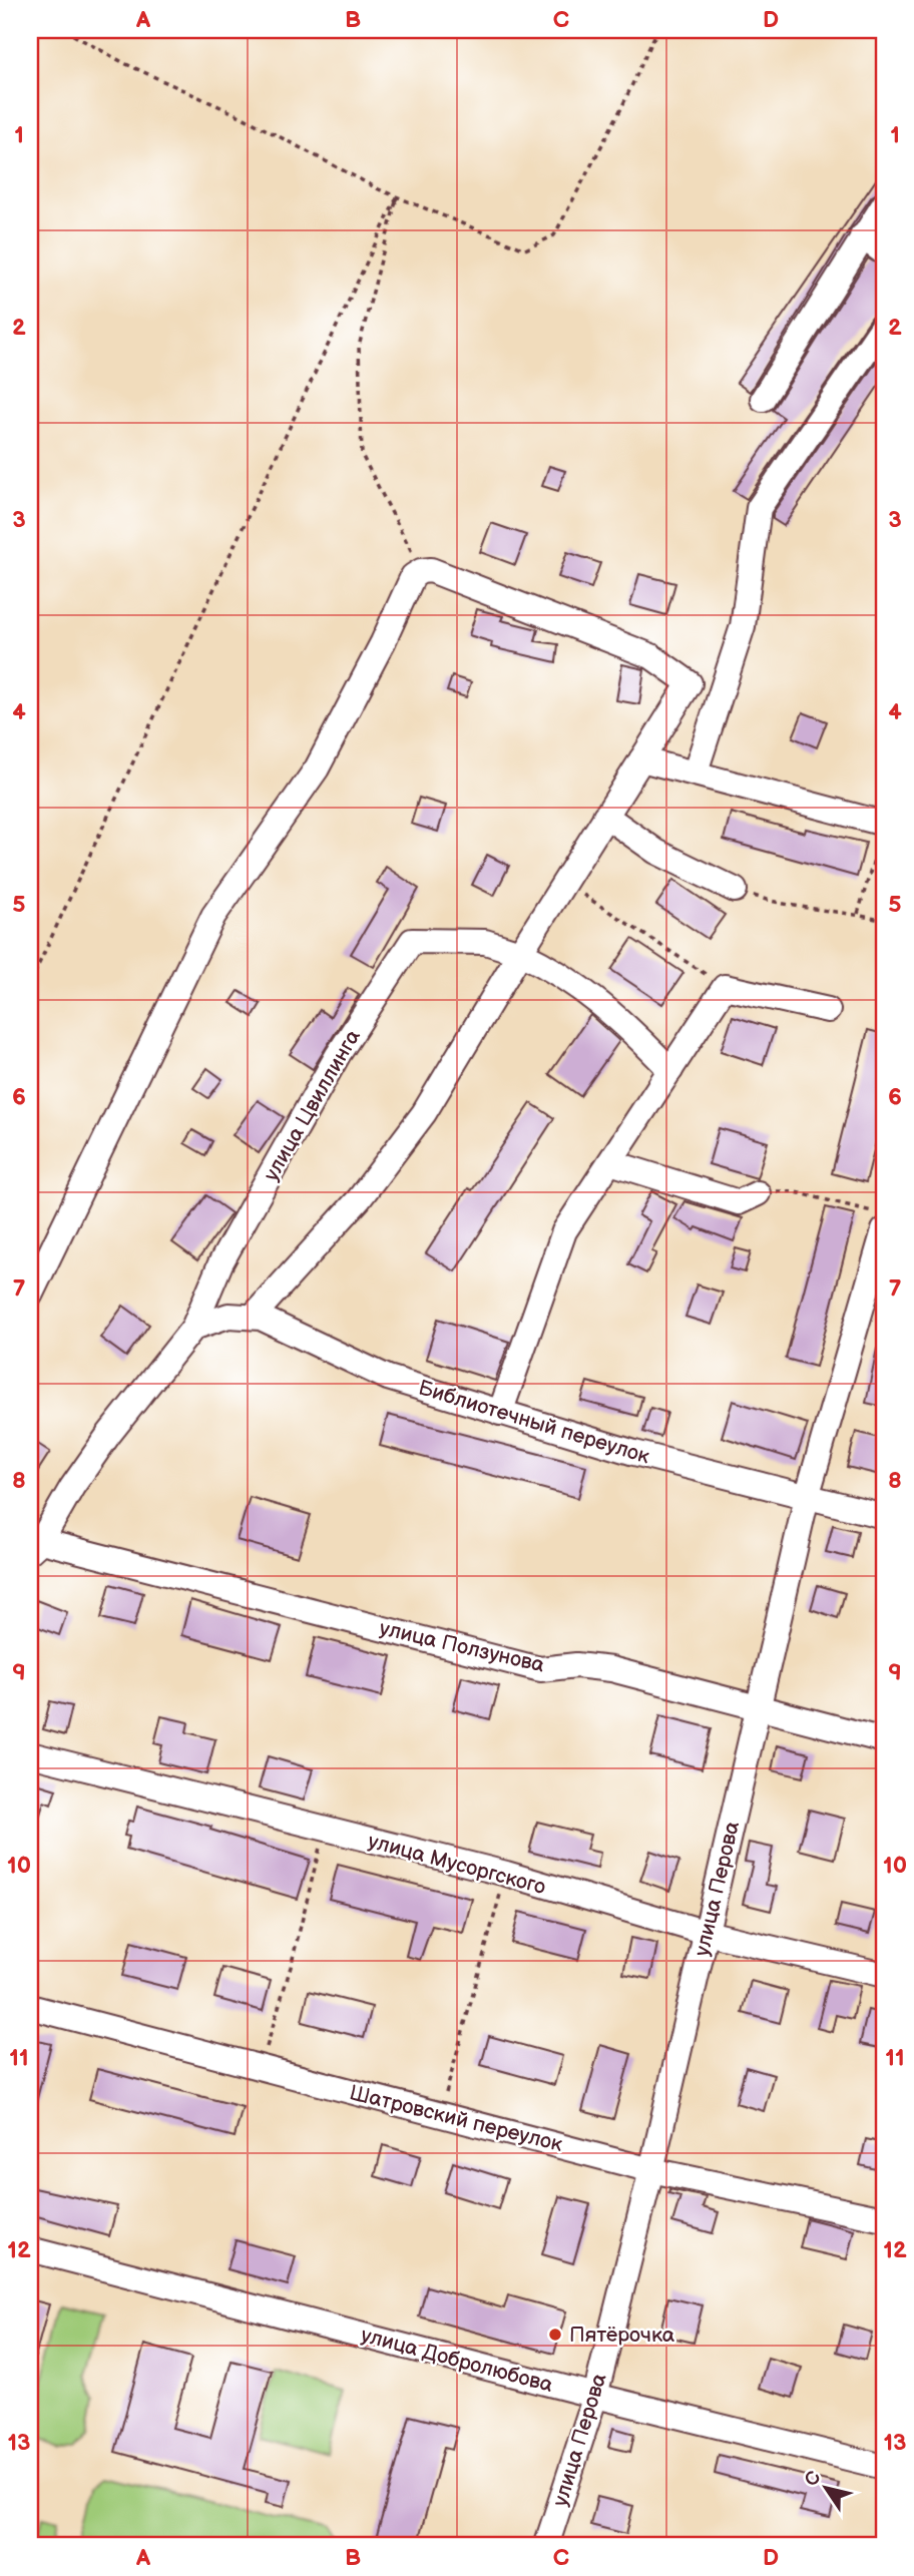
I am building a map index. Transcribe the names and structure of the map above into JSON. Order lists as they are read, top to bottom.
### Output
{
  "streets": {
    "street": [
      "улица Цвиллинга",
      "Библиотечный переулок",
      "улица Ползунова",
      "улица Мусоргского",
      "улица Перова",
      "Шатровский переулок",
      "улица Добролюбова"
    ]
  },
  "crossings": [
    ["улица Цвиллинга", "Библиотечный переулок"],
    ["улица Цвиллинга", "улица Ползунова"],
    ["Библиотечный переулок", "улица Перова"],
    ["улица Ползунова", "улица Перова"],
    ["улица Мусоргского", "улица Перова"],
    ["улица Перова", "Шатровский переулок"],
    ["улица Перова", "улица Добролюбова"]
  ],
  "places": ["Пятёрочка"],
  "north": "top left",
  "grid": {
    "columns": [
      "A",
      "B",
      "C",
      "D"
    ],
    "rows": [
      "1",
      "2",
      "3",
      "4",
      "5",
      "6",
      "7",
      "8",
      "9",
      "10",
      "11",
      "12",
      "13"
    ]
  }
}
